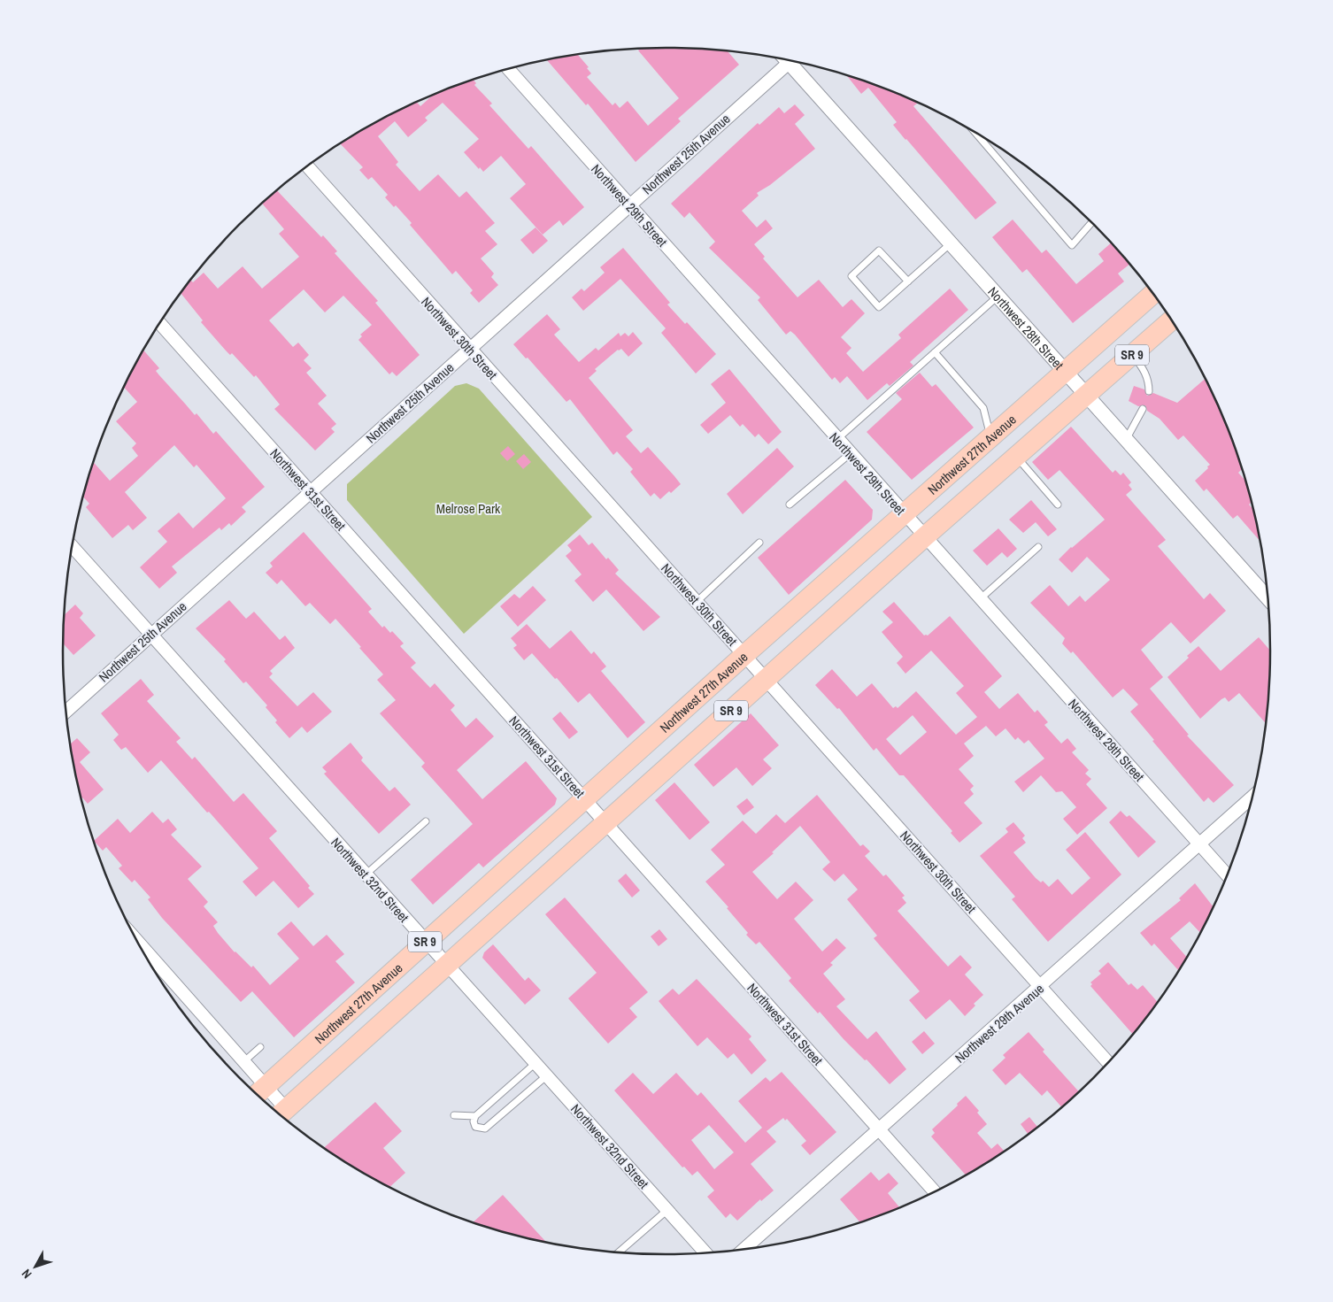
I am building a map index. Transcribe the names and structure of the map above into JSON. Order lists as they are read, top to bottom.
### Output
{
  "streets": {
    "highway": ["SR 9", "Northwest 27th Avenue"],
    "street": [
      "Northwest 25th Avenue",
      "Northwest 29th Street",
      "Northwest 28th Street",
      "Northwest 30th Street",
      "Northwest 31st Street",
      "Northwest 32nd Street",
      "Northwest 29th Avenue"
    ]
  },
  "crossings": [
    ["Northwest 25th Avenue", "Northwest 29th Street"],
    ["Northwest 25th Avenue", "Northwest 30th Street"],
    ["Northwest 25th Avenue", "Northwest 31st Street"],
    ["Northwest 25th Avenue", "Northwest 32nd Street"],
    ["Northwest 29th Street", "SR 9"],
    ["Northwest 29th Street", "Northwest 27th Avenue"],
    ["Northwest 29th Street", "Northwest 29th Avenue"],
    ["Northwest 28th Street", "SR 9"],
    ["Northwest 28th Street", "Northwest 27th Avenue"],
    ["Northwest 30th Street", "SR 9"],
    ["Northwest 30th Street", "Northwest 27th Avenue"],
    ["Northwest 30th Street", "Northwest 29th Avenue"],
    ["SR 9", "Northwest 31st Street"],
    ["SR 9", "Northwest 32nd Street"],
    ["Northwest 27th Avenue", "Northwest 31st Street"],
    ["Northwest 27th Avenue", "Northwest 32nd Street"],
    ["Northwest 31st Street", "Northwest 29th Avenue"]
  ],
  "parks": ["Melrose Park"],
  "north": "bottom left"
}
